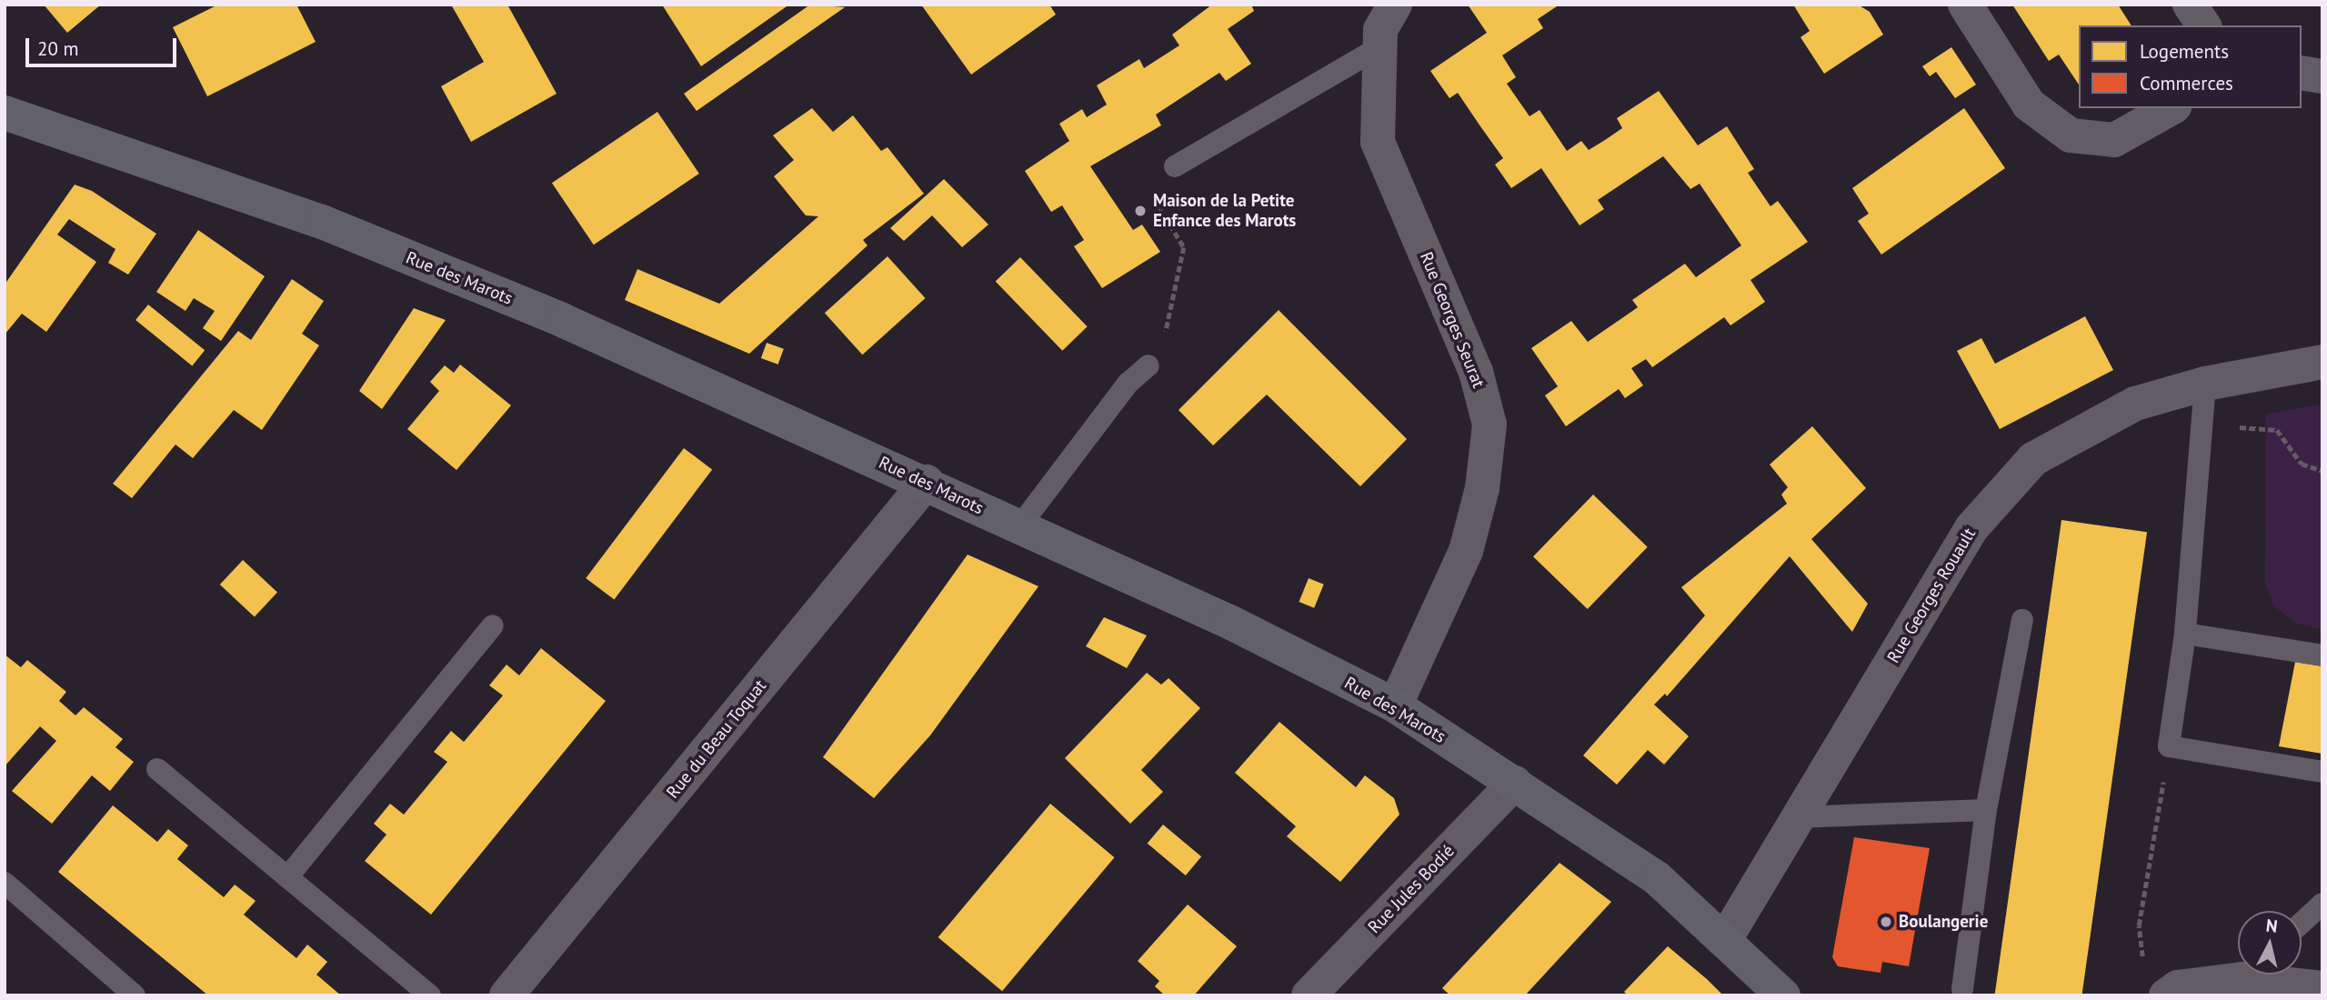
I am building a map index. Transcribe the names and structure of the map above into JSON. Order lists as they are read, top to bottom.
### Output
{
  "streets": {
    "main road": ["Rue des Marots"],
    "street": [
      "Rue Georges Seurat",
      "Rue Georges Rouault",
      "Rue du Beau Toquat",
      "Rue Jules Bodié"
    ]
  },
  "crossings": [
    ["Rue des Marots", "Rue Georges Seurat"],
    ["Rue des Marots", "Rue Georges Rouault"],
    ["Rue des Marots", "Rue du Beau Toquat"],
    ["Rue des Marots", "Rue Jules Bodié"]
  ],
  "places": ["Maison de la Petite Enfance des Marots", "Boulangerie"],
  "legend": ["Logements", "Commerces"],
  "scale_bar": "20 m",
  "north": "top"
}
